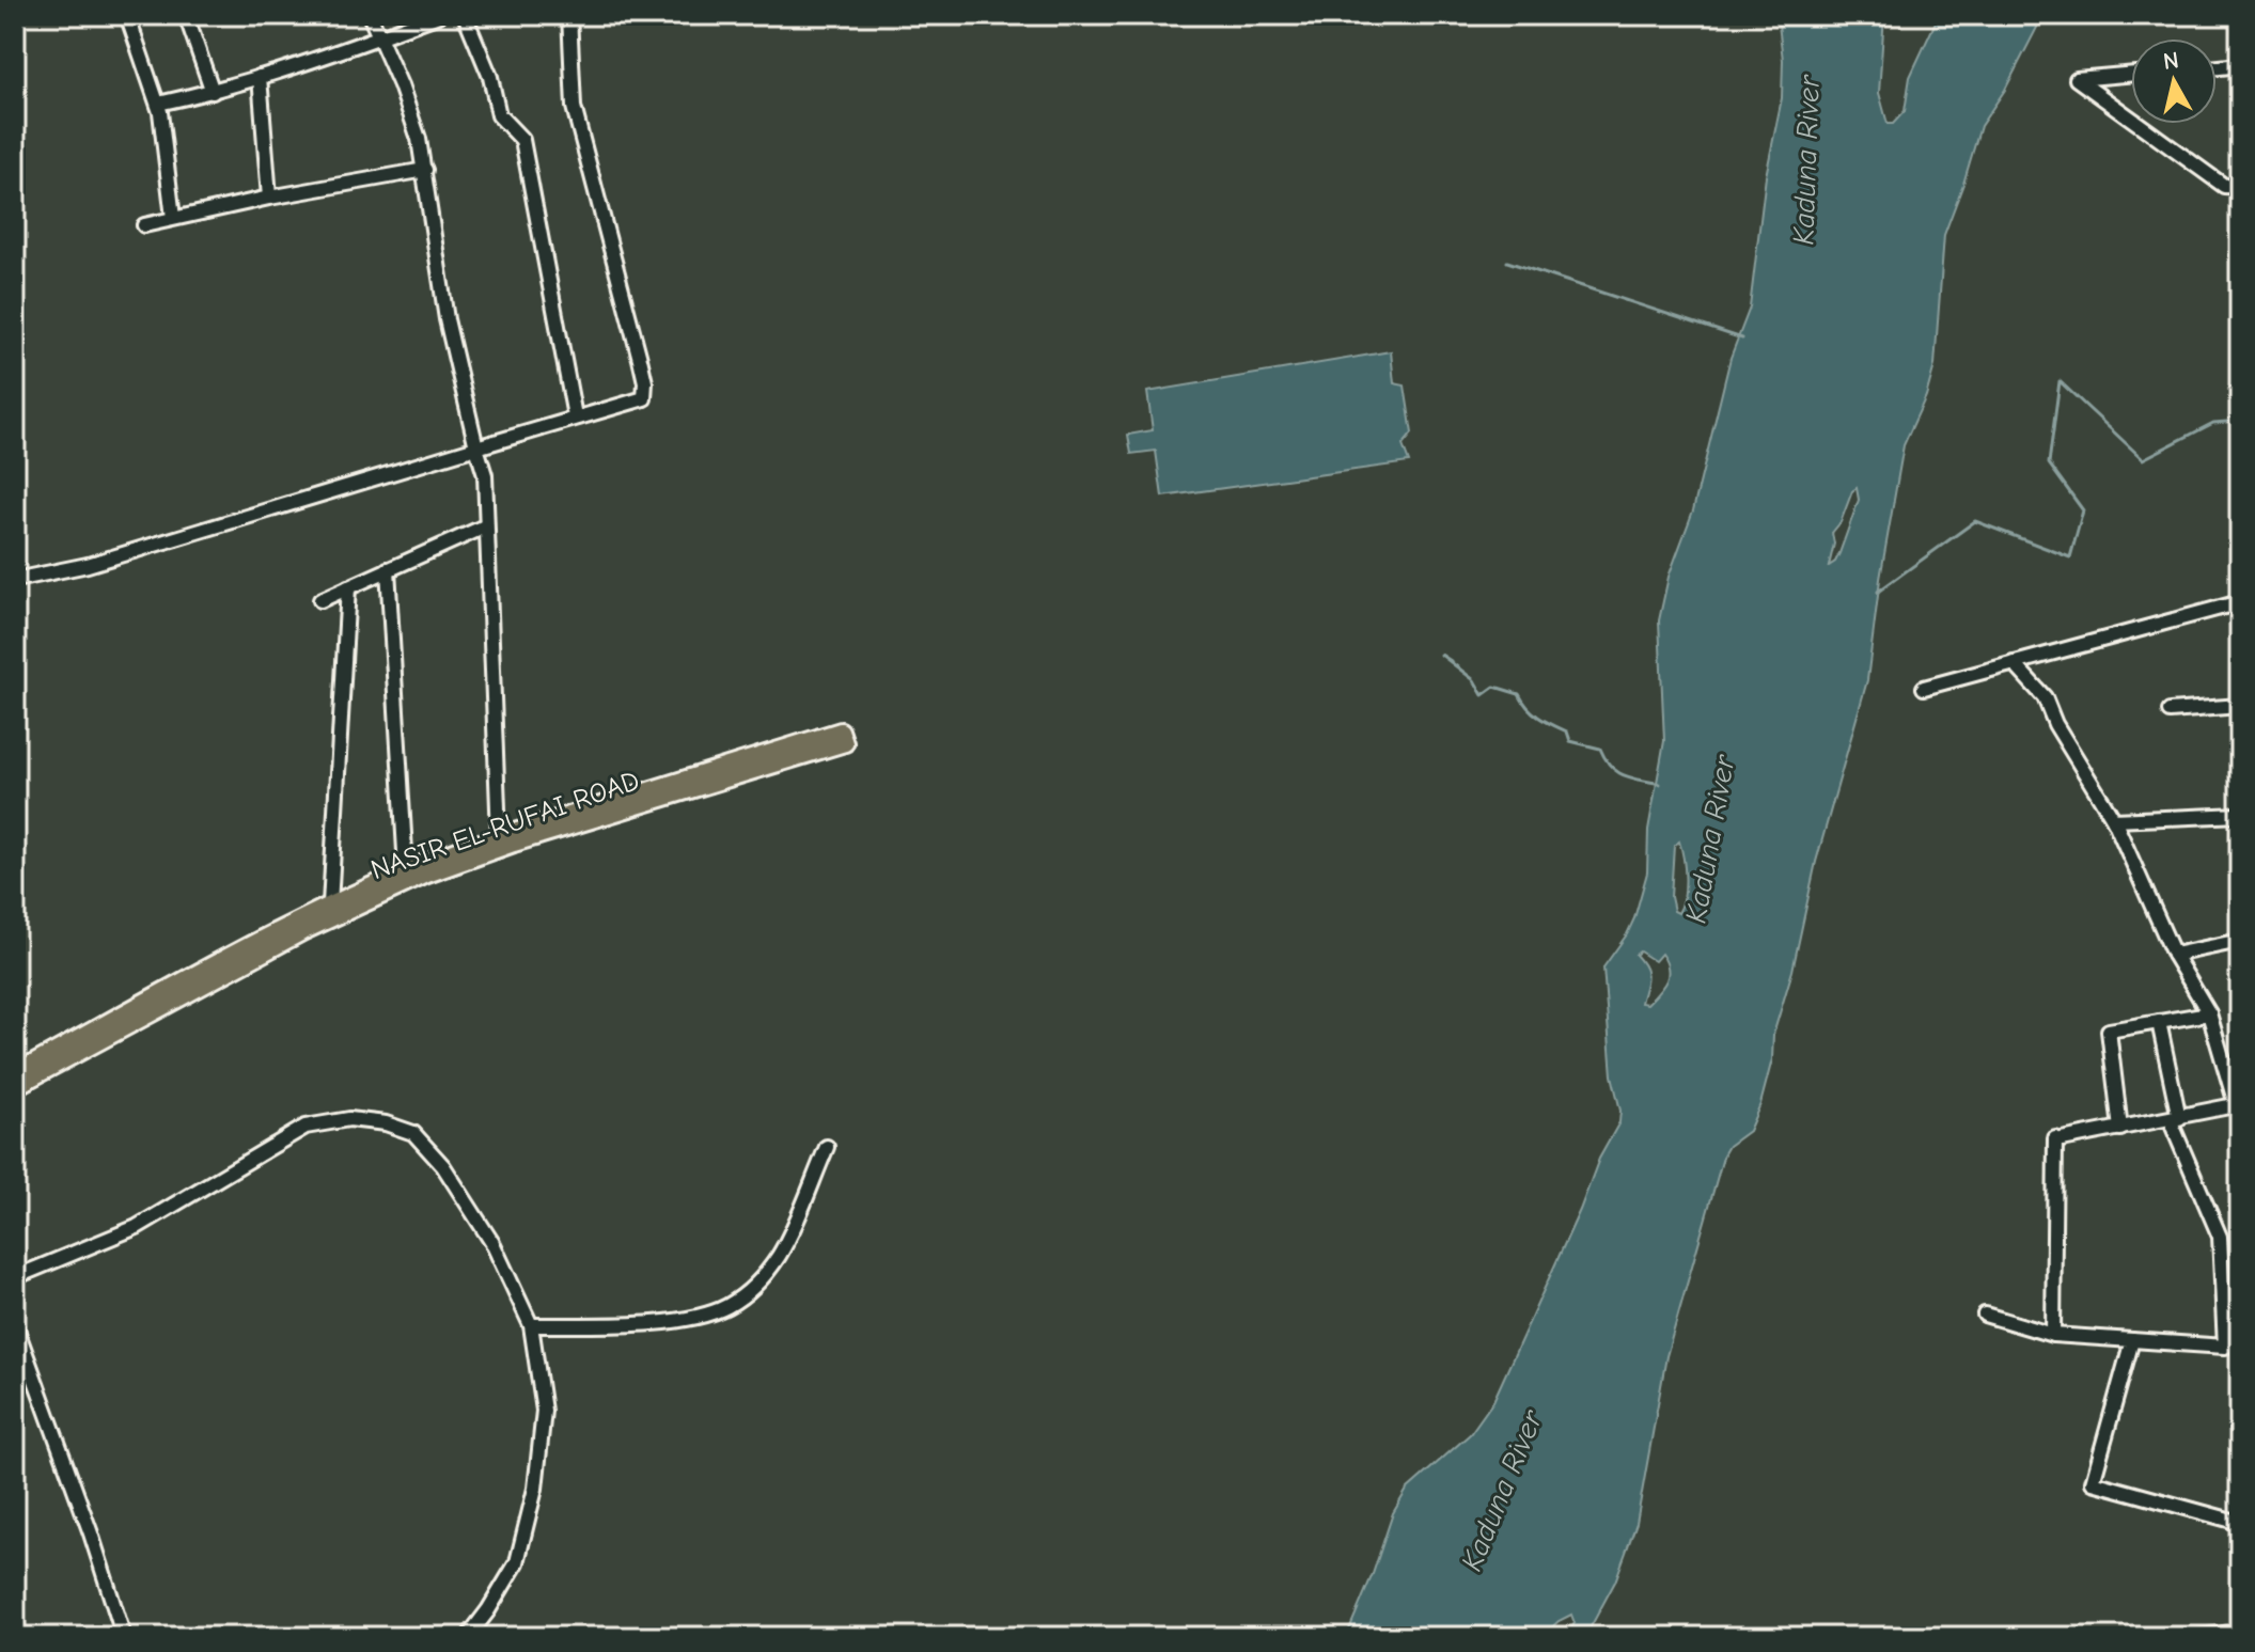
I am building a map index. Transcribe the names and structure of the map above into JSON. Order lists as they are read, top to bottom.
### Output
{
  "streets": {
    "main road": ["NASIR EL-RUFAI ROAD"]
  },
  "water": ["Kaduna River"],
  "north": "top"
}
